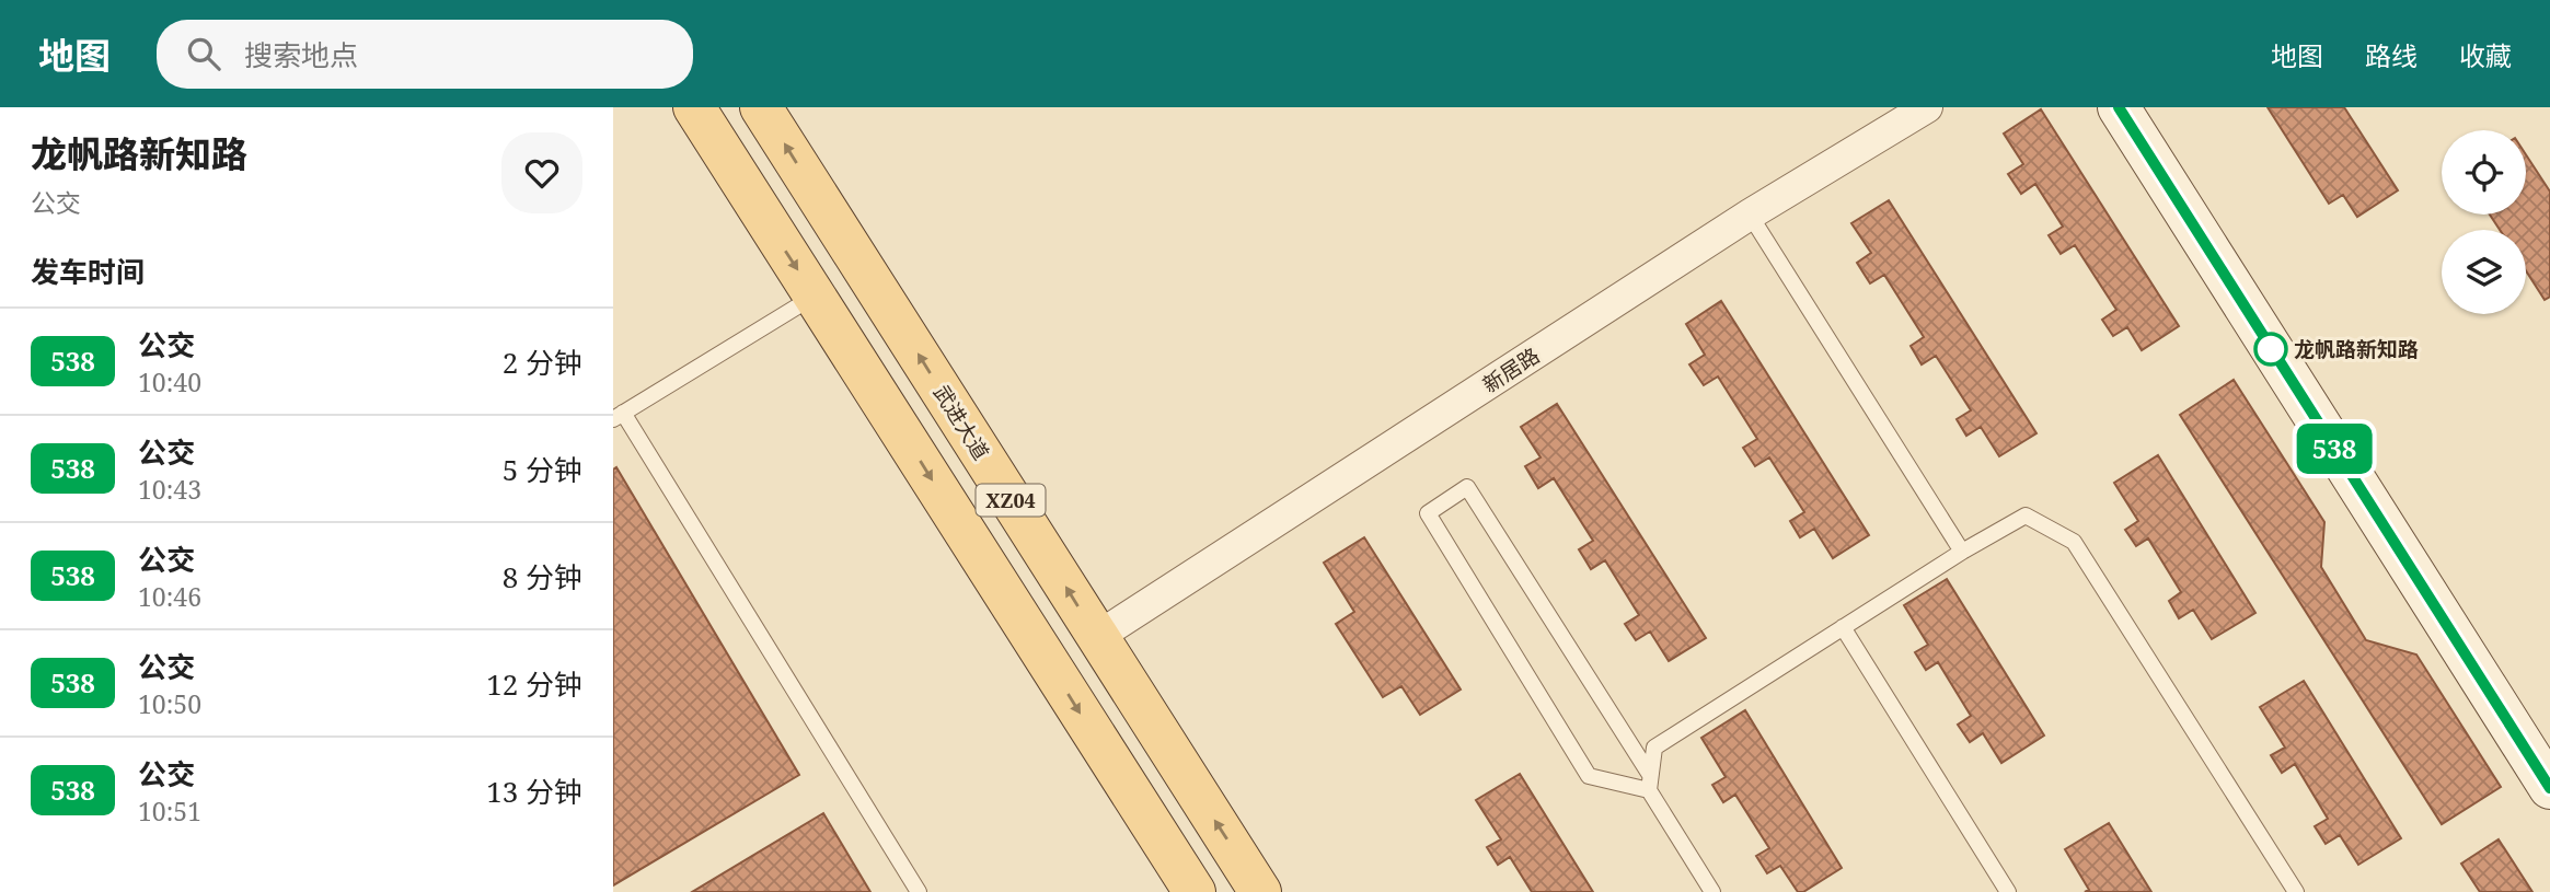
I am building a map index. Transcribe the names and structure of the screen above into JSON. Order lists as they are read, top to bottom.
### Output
{
  "streets": {
    "main road": ["武进大道", "XZ04"],
    "street": ["新居路"]
  },
  "crossings": [
    ["新居路", "武进大道"]
  ],
  "places": ["龙帆路新知路"],
  "lines": ["bus line 538"],
  "page": {
    "header": "地图",
    "search": "搜索地点",
    "nav": ["地图", "路线", "收藏"],
    "heading": [
      ["龙帆路新知路", "公交"],
      "发车时间"
    ],
    "on_map": "538",
    "list": [
      {
        "mark": "538",
        "name": "公交",
        "note": "10:40",
        "value": "2 分钟"
      },
      {
        "mark": "538",
        "name": "公交",
        "note": "10:43",
        "value": "5 分钟"
      },
      {
        "mark": "538",
        "name": "公交",
        "note": "10:46",
        "value": "8 分钟"
      },
      {
        "mark": "538",
        "name": "公交",
        "note": "10:50",
        "value": "12 分钟"
      },
      {
        "mark": "538",
        "name": "公交",
        "note": "10:51",
        "value": "13 分钟"
      }
    ]
  }
}
